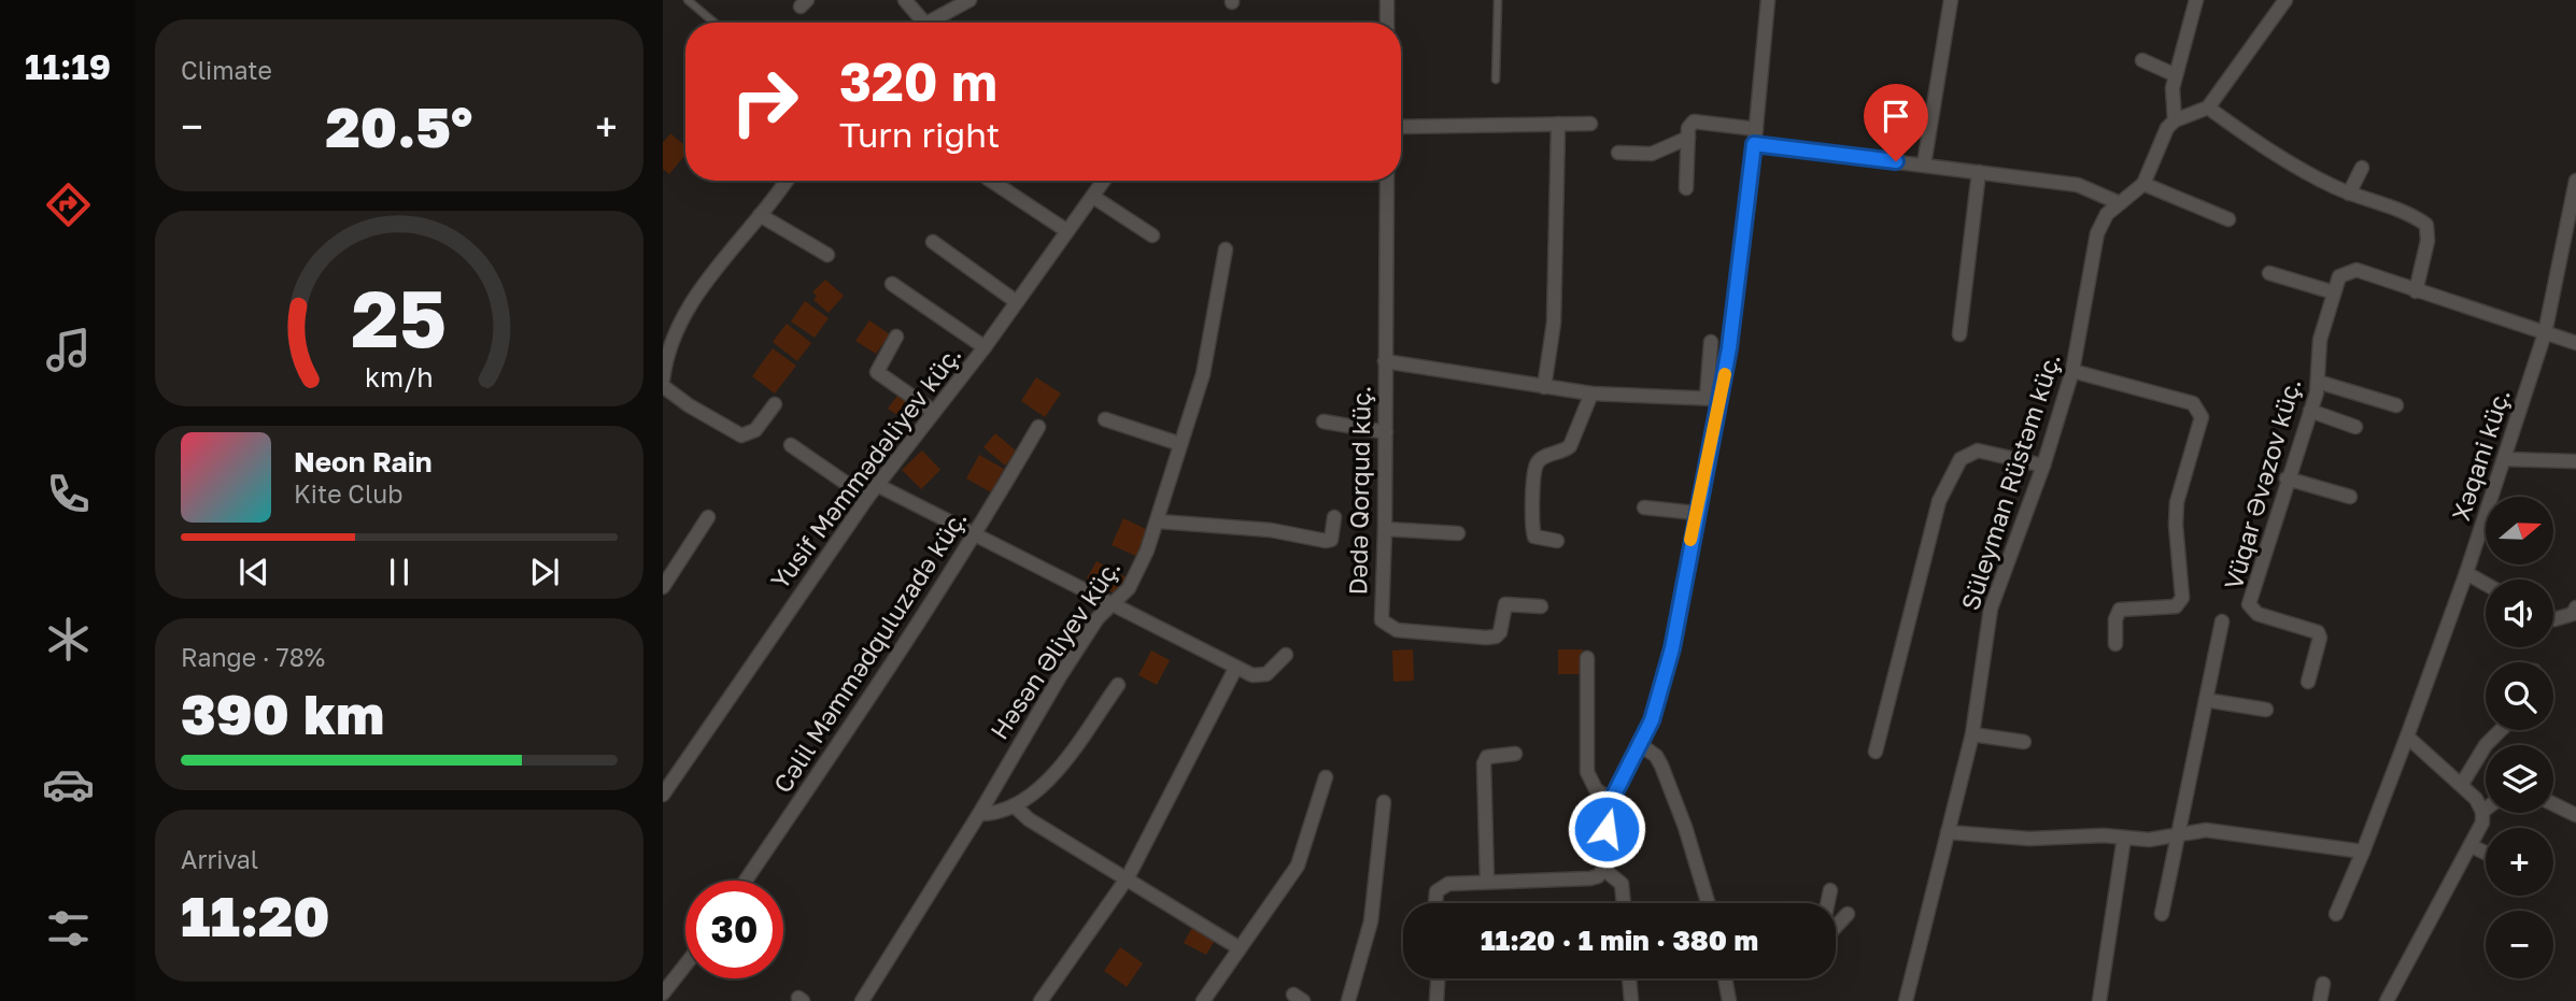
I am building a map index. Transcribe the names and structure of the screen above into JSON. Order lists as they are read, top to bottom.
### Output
{
  "streets": {
    "street": [
      "Xəqani küç.",
      "Yusif Məmmədəliyev küç.",
      "Süleyman Rüstəm küç.",
      "Vüqar Əvəzov küç.",
      "Dədə Qorqud küç.",
      "Həsən Əliyev küç.",
      "Cəlil Məmmədquluzadə küç."
    ]
  },
  "north": "right",
  "page": {
    "tabs": "11:19",
    "tile": [
      "Climate",
      ["Range · 78%", "390 km"],
      ["Arrival", "11:20"]
    ],
    "turn": ["320 m", "Turn right"],
    "heat": ["−", "20.5°", "+"],
    "song": ["Neon Rain", "Kite Club"],
    "map_buttons": ["+", "−"],
    "limit": "30",
    "trip": "11:20 · 1 min · 380 m",
    "gauge": ["25", "km/h"]
  }
}
